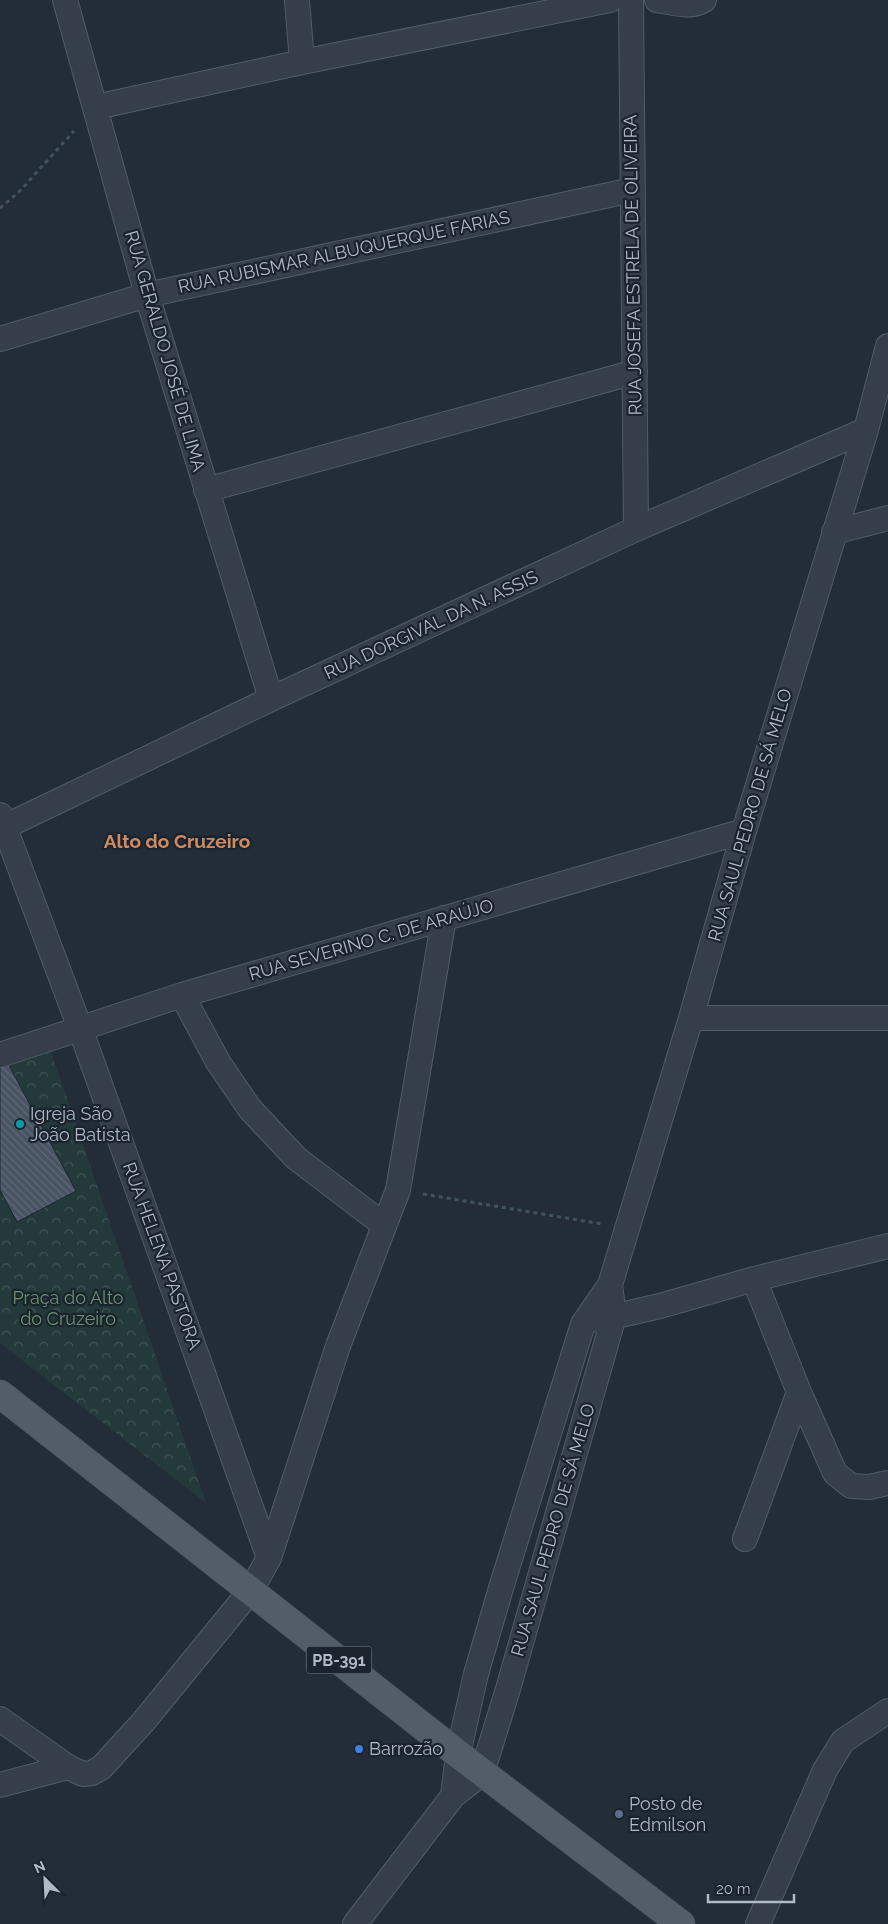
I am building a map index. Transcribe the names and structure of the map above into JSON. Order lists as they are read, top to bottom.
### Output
{
  "streets": {
    "main road": ["PB-391"],
    "street": [
      "RUA RUBISMAR ALBUQUERQUE FARIAS",
      "RUA JOSEFA ESTRELA DE OLIVEIRA",
      "RUA GERALDO JOSÉ DE LIMA",
      "RUA DORGIVAL DA N. ASSIS",
      "RUA SAUL PEDRO DE SÁ MELO",
      "RUA SEVERINO C. DE ARAÚJO",
      "RUA HELENA PASTORA"
    ]
  },
  "crossings": [
    ["RUA RUBISMAR ALBUQUERQUE FARIAS", "RUA JOSEFA ESTRELA DE OLIVEIRA"],
    ["RUA RUBISMAR ALBUQUERQUE FARIAS", "RUA GERALDO JOSÉ DE LIMA"],
    ["RUA JOSEFA ESTRELA DE OLIVEIRA", "RUA DORGIVAL DA N. ASSIS"],
    ["RUA GERALDO JOSÉ DE LIMA", "RUA DORGIVAL DA N. ASSIS"],
    ["RUA DORGIVAL DA N. ASSIS", "RUA SAUL PEDRO DE SÁ MELO"],
    ["RUA DORGIVAL DA N. ASSIS", "RUA HELENA PASTORA"],
    ["RUA SAUL PEDRO DE SÁ MELO", "RUA SEVERINO C. DE ARAÚJO"],
    ["RUA SAUL PEDRO DE SÁ MELO", "PB-391"],
    ["RUA SEVERINO C. DE ARAÚJO", "RUA HELENA PASTORA"]
  ],
  "districts": ["Alto do Cruzeiro"],
  "parks": ["Praça do Alto do Cruzeiro"],
  "places": ["Igreja São João Batista", "Barrozão", "Posto de Edmilson"],
  "scale_bar": "20 m",
  "north": "top left"
}
